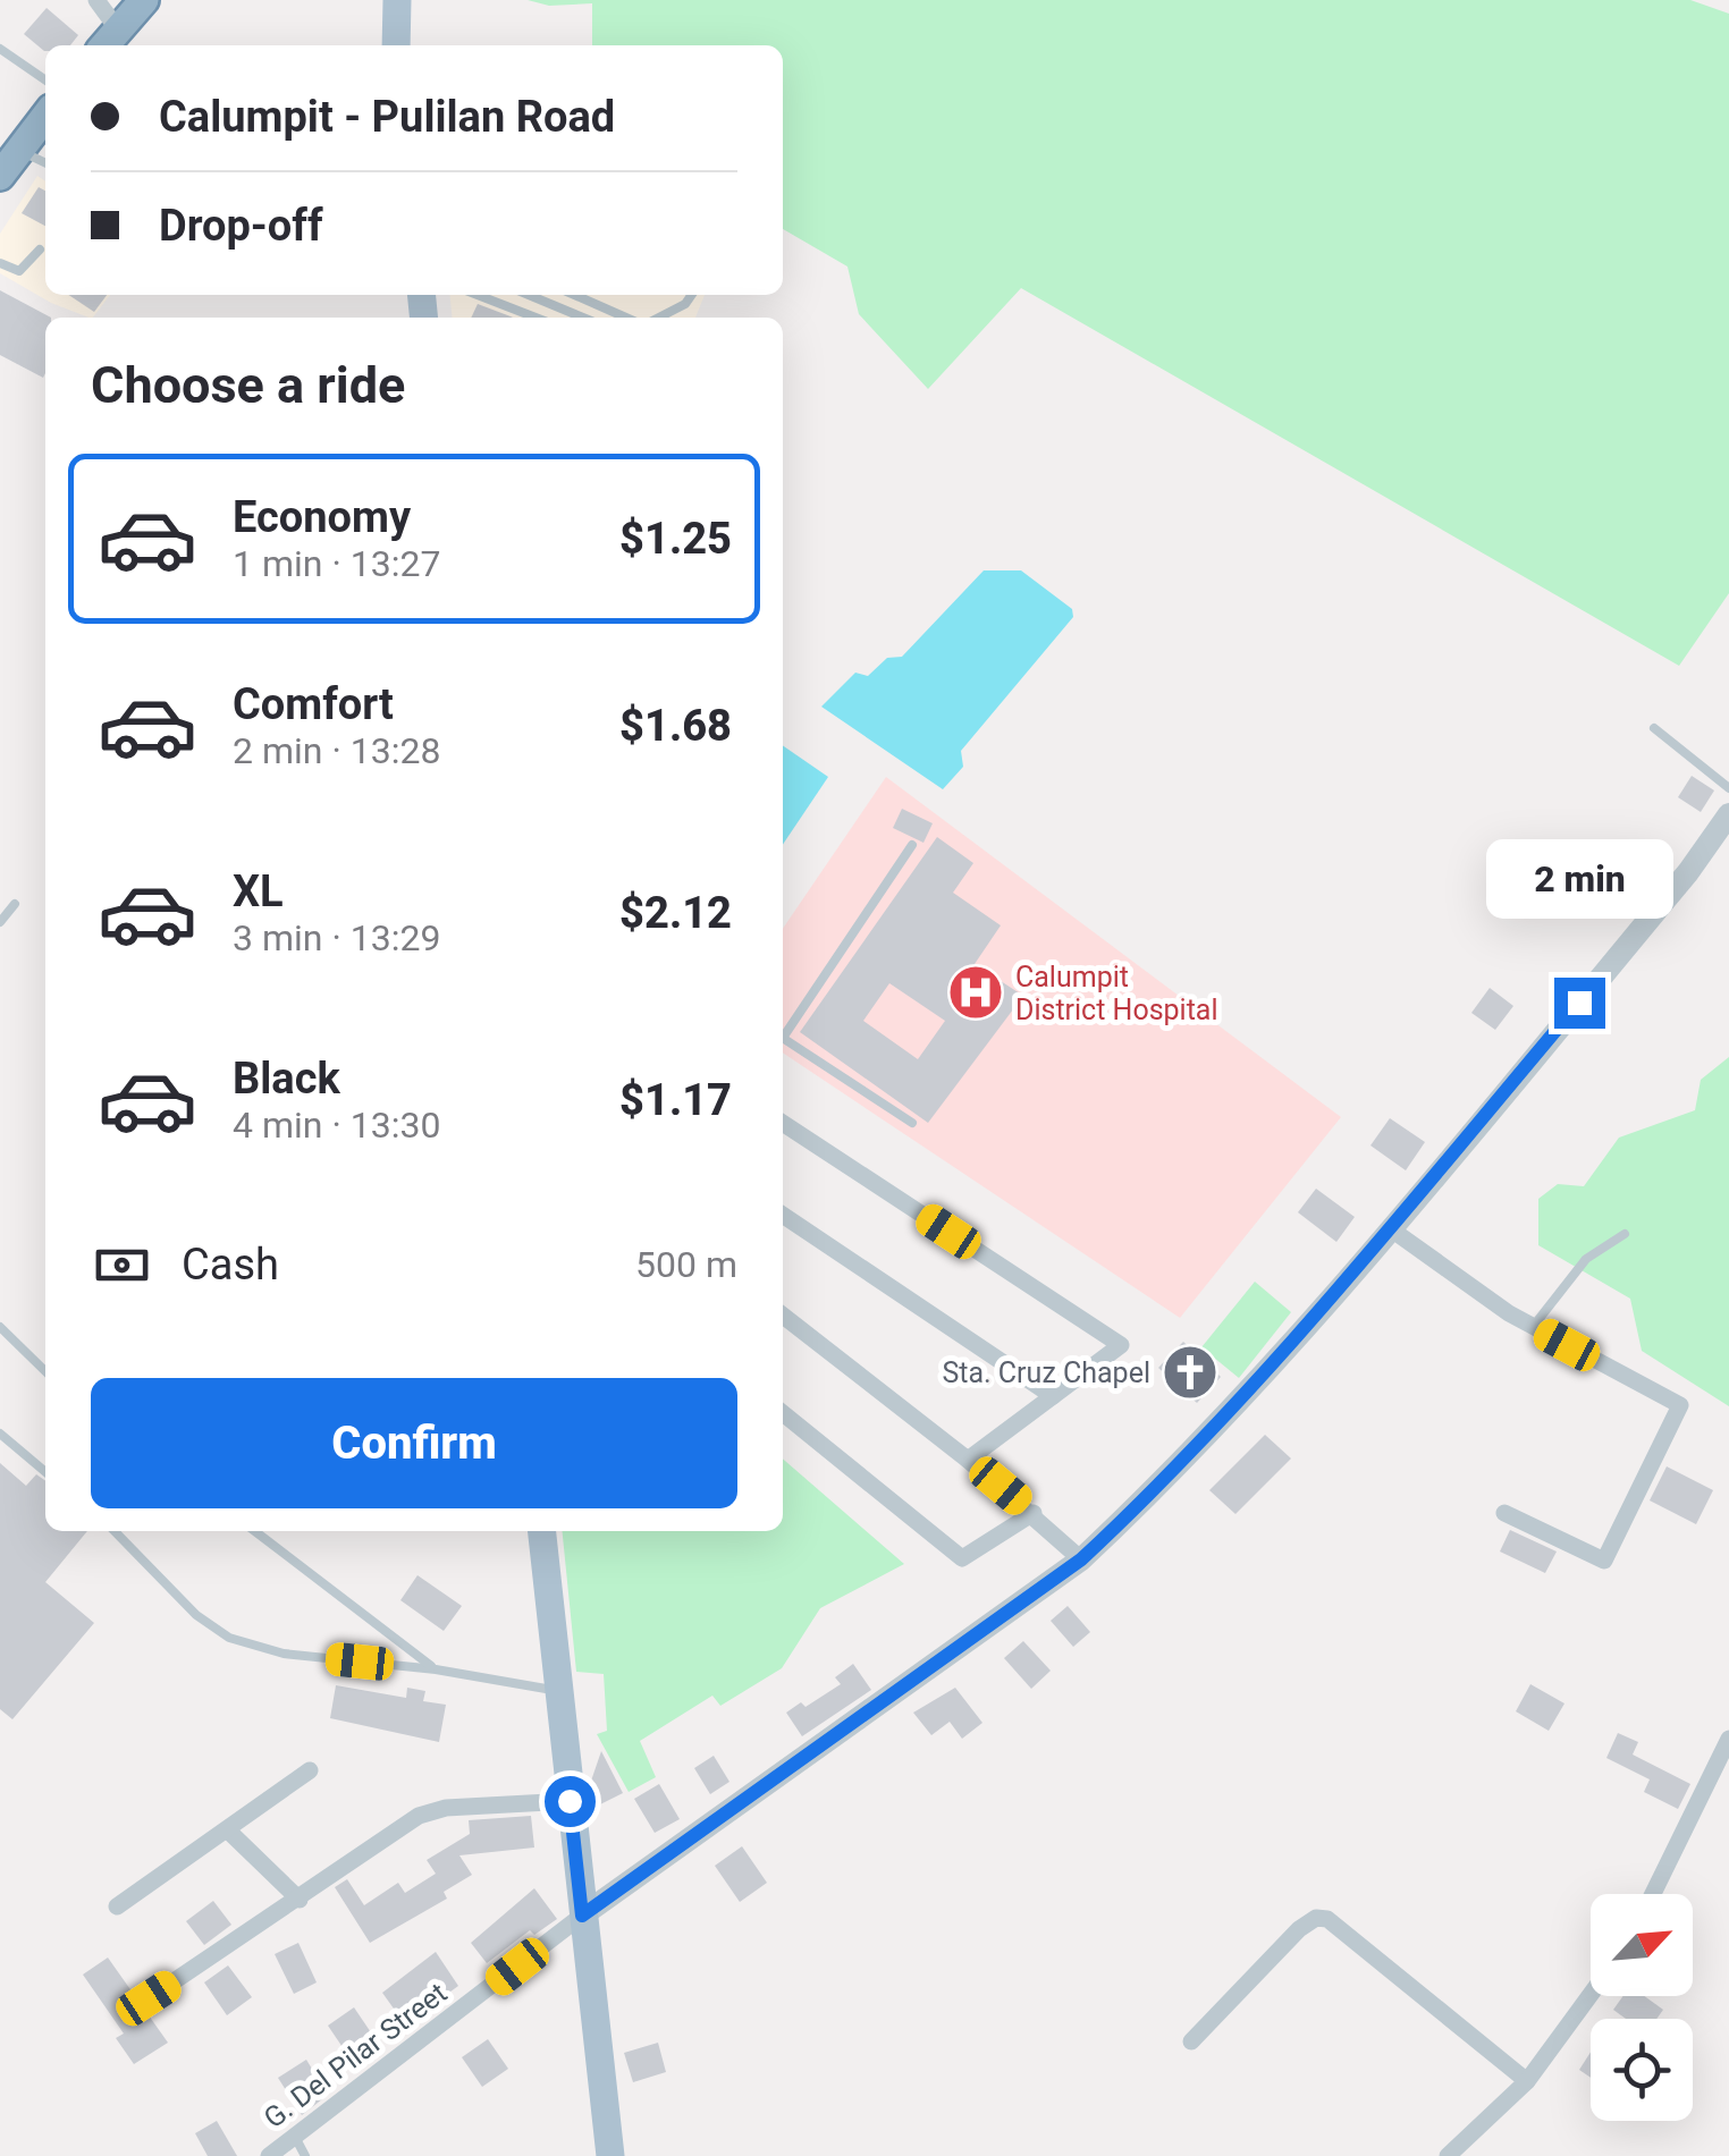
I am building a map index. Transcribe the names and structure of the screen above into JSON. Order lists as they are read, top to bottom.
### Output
{
  "streets": {
    "street": ["G. Del Pilar Street"]
  },
  "places": {
    "hospital": ["Calumpit District Hospital"],
    "church": ["Sta. Cruz Chapel"]
  },
  "north": "top right",
  "page": {
    "banner": ["Calumpit - Pulilan Road", "Drop-off"],
    "heading": "Choose a ride",
    "list": [
      {
        "name": "Economy",
        "note": "1 min · 13:27",
        "value": "$1.25"
      },
      {
        "name": "Comfort",
        "note": "2 min · 13:28",
        "value": "$1.68"
      },
      {
        "name": "XL",
        "note": "3 min · 13:29",
        "value": "$2.12"
      },
      {
        "name": "Black",
        "note": "4 min · 13:30",
        "value": "$1.17"
      }
    ],
    "bubble": "2 min",
    "pay": ["Cash", "500 m"],
    "buttons": "Confirm"
  }
}
